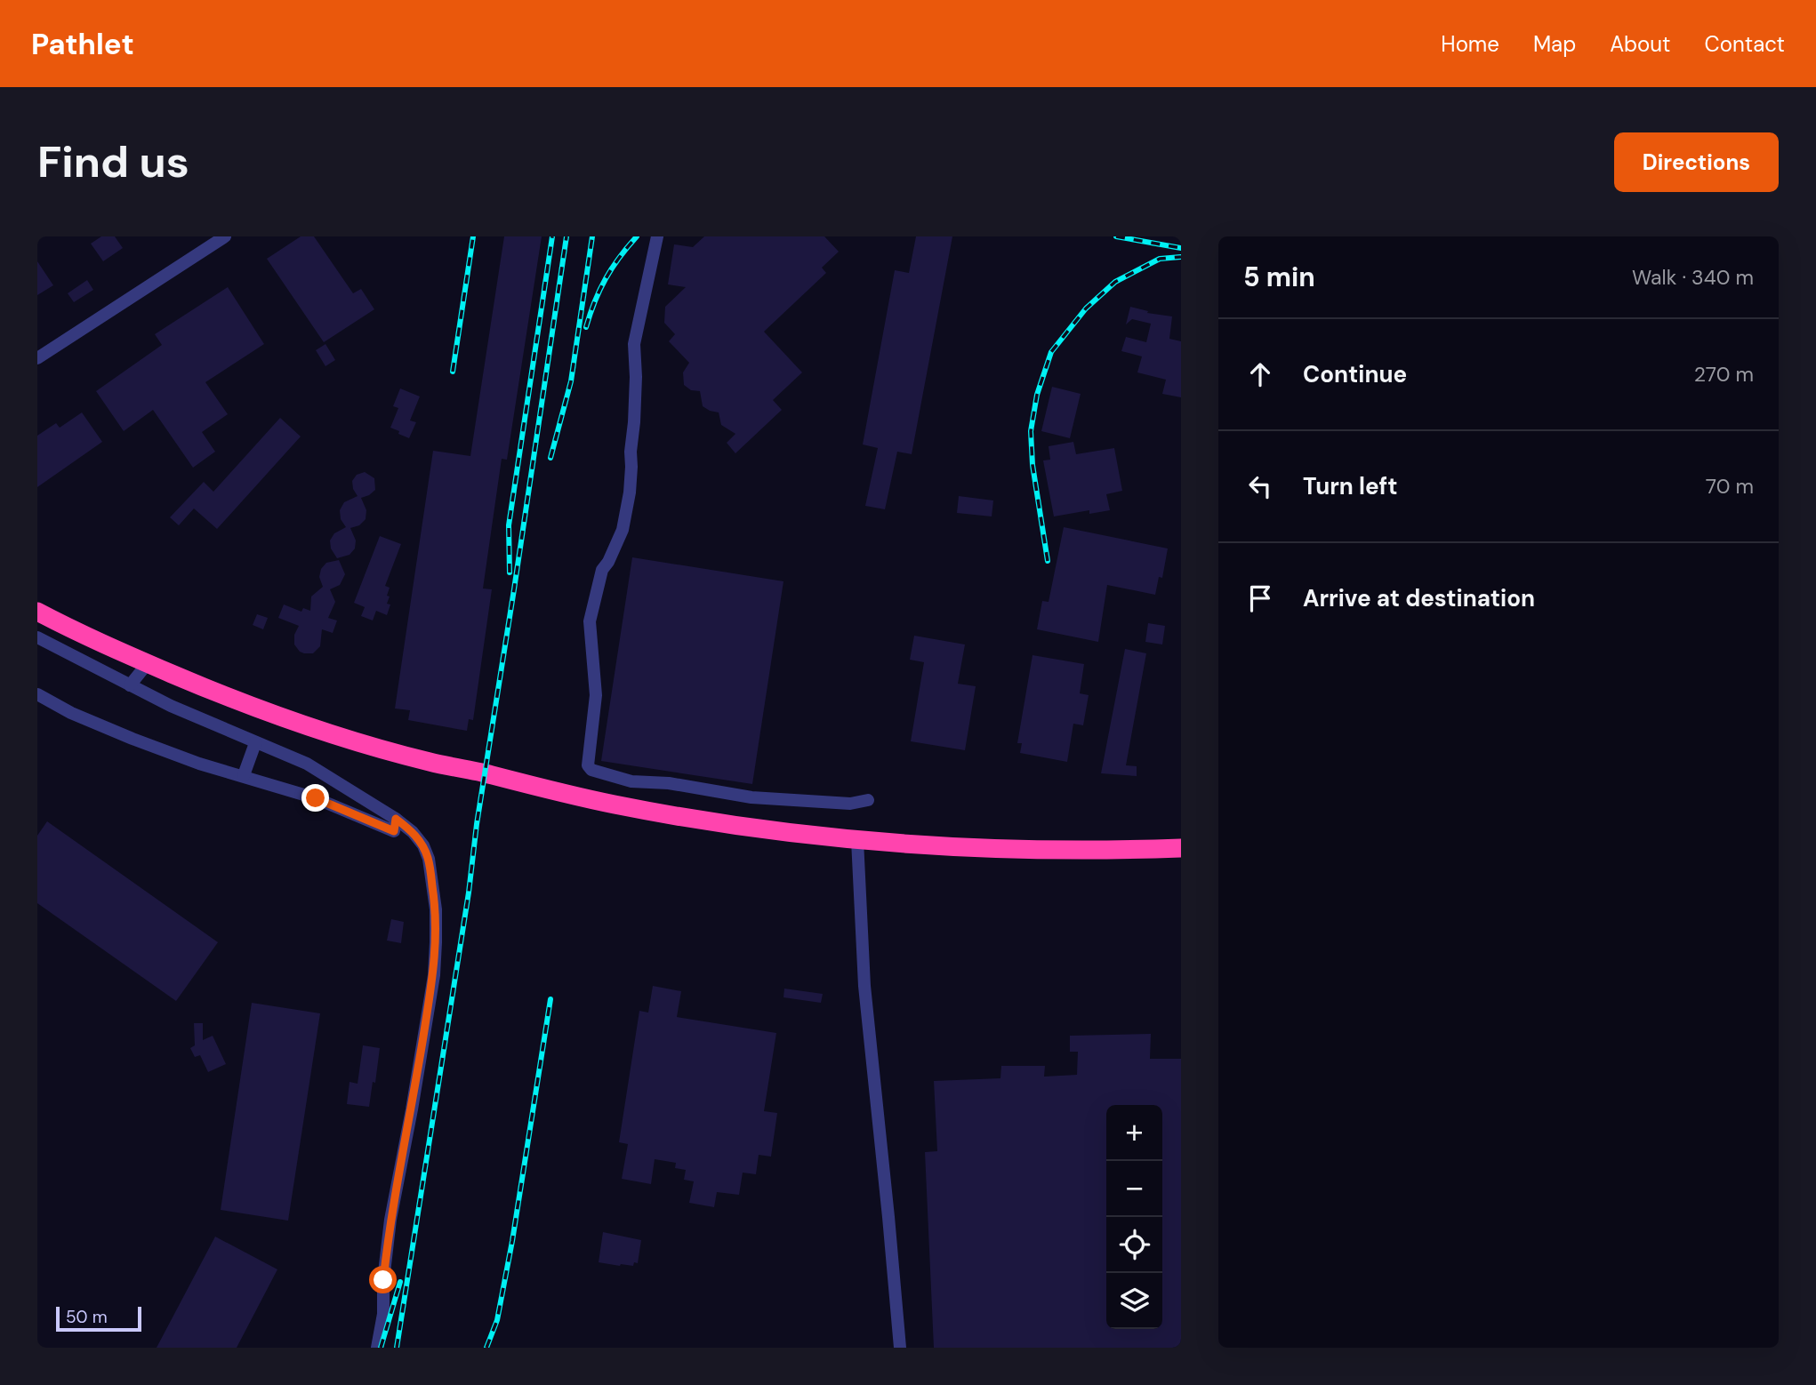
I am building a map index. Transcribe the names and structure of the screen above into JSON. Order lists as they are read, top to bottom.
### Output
{
  "scale_bar": "50 m",
  "page": {
    "header": "Pathlet",
    "nav": [
      "Home",
      "Map",
      "About",
      "Contact"
    ],
    "buttons": "Directions",
    "title": "Find us",
    "heading": ["5 min", "Walk · 340 m"],
    "list": [
      ["Continue", "270 m"],
      ["Turn left", "70 m"],
      "Arrive at destination"
    ],
    "map_buttons": ["+", "−"],
    "scale": "50 m"
  }
}
